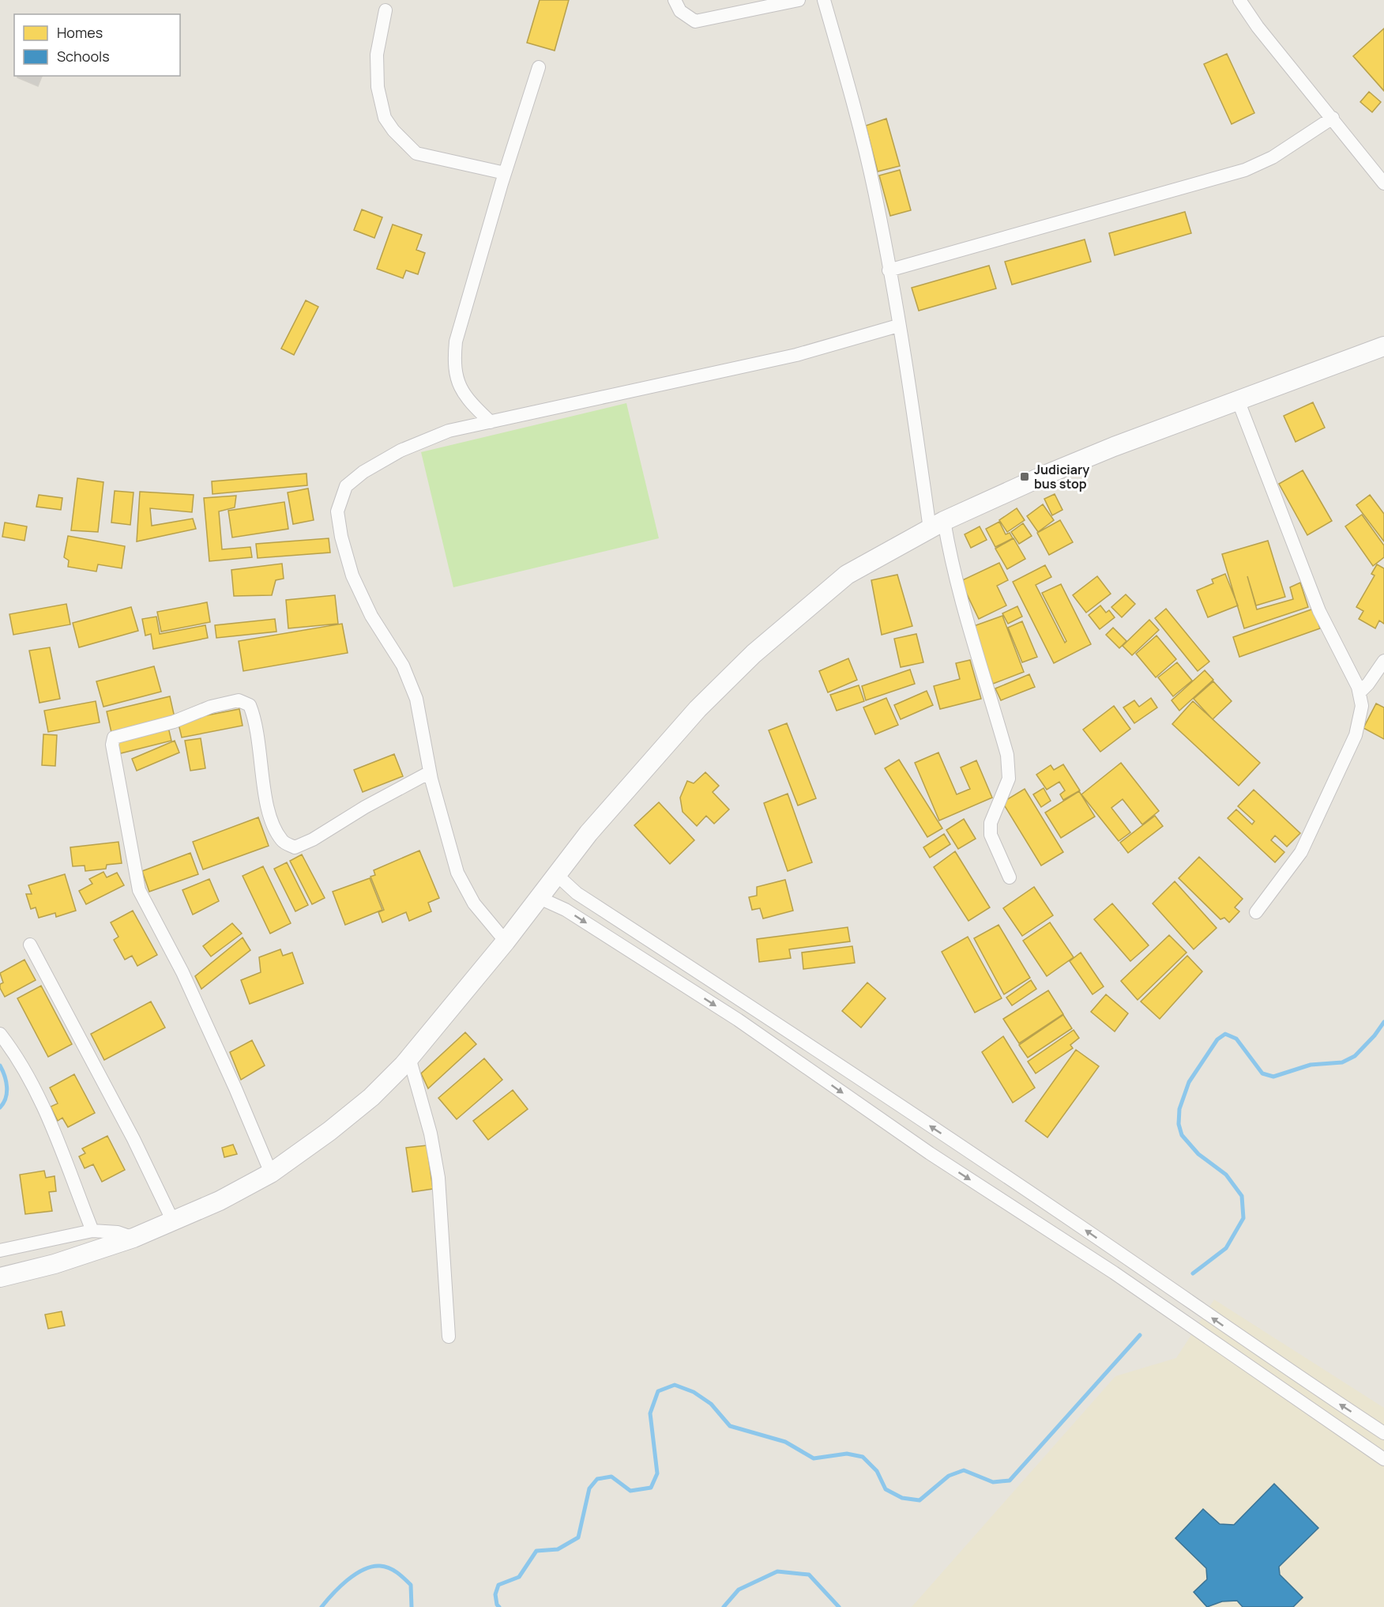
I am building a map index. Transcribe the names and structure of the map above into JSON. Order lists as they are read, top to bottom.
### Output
{
  "places": {
    "transit": ["Judiciary bus stop"]
  },
  "legend": ["Homes", "Schools"]
}
